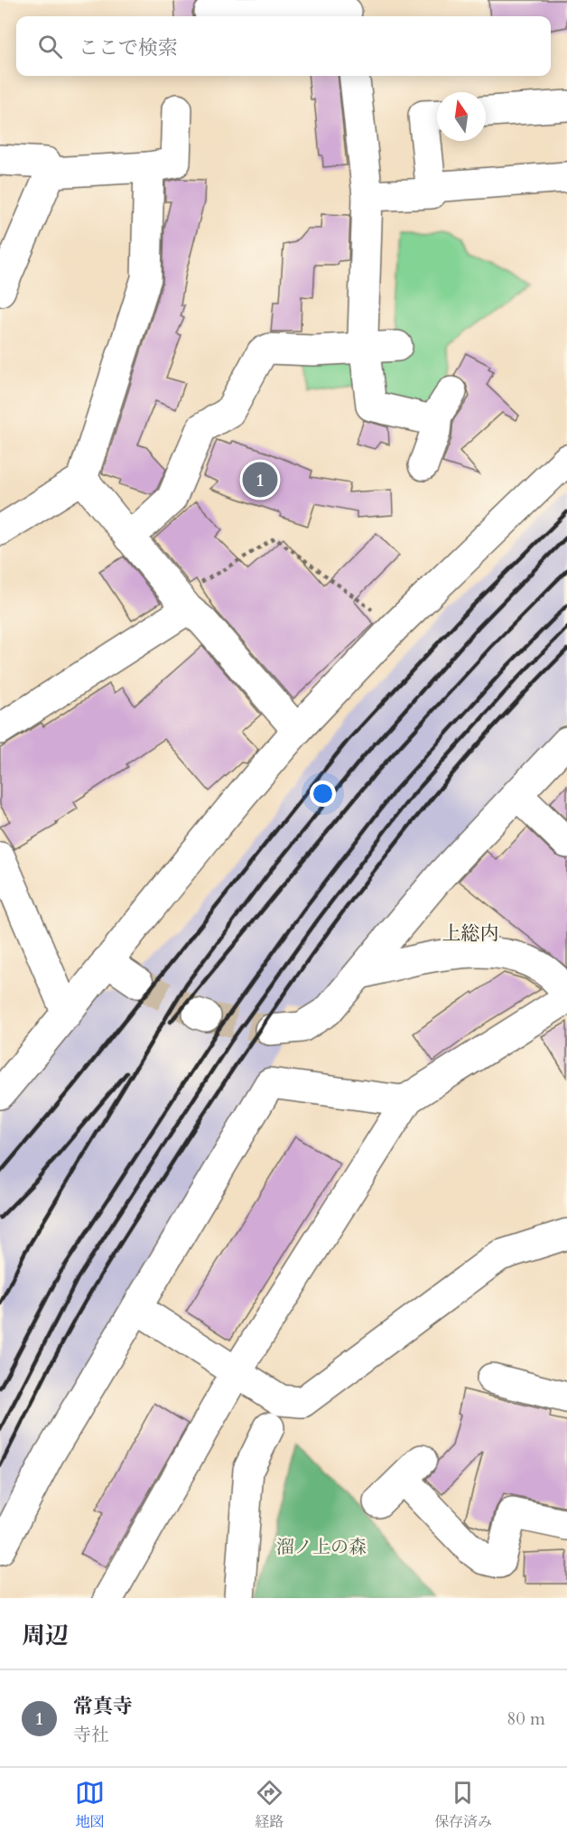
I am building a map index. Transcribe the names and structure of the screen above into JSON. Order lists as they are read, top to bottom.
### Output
{
  "districts": ["上総内"],
  "parks": ["溜ノ上の森"],
  "north": "top",
  "page": {
    "search": "ここで検索",
    "pins": "1",
    "heading": "周辺",
    "list": [
      {
        "mark": "1",
        "name": "常真寺",
        "note": "寺社",
        "value": "80 m"
      }
    ],
    "nav": ["地図", "経路", "保存済み"]
  }
}
